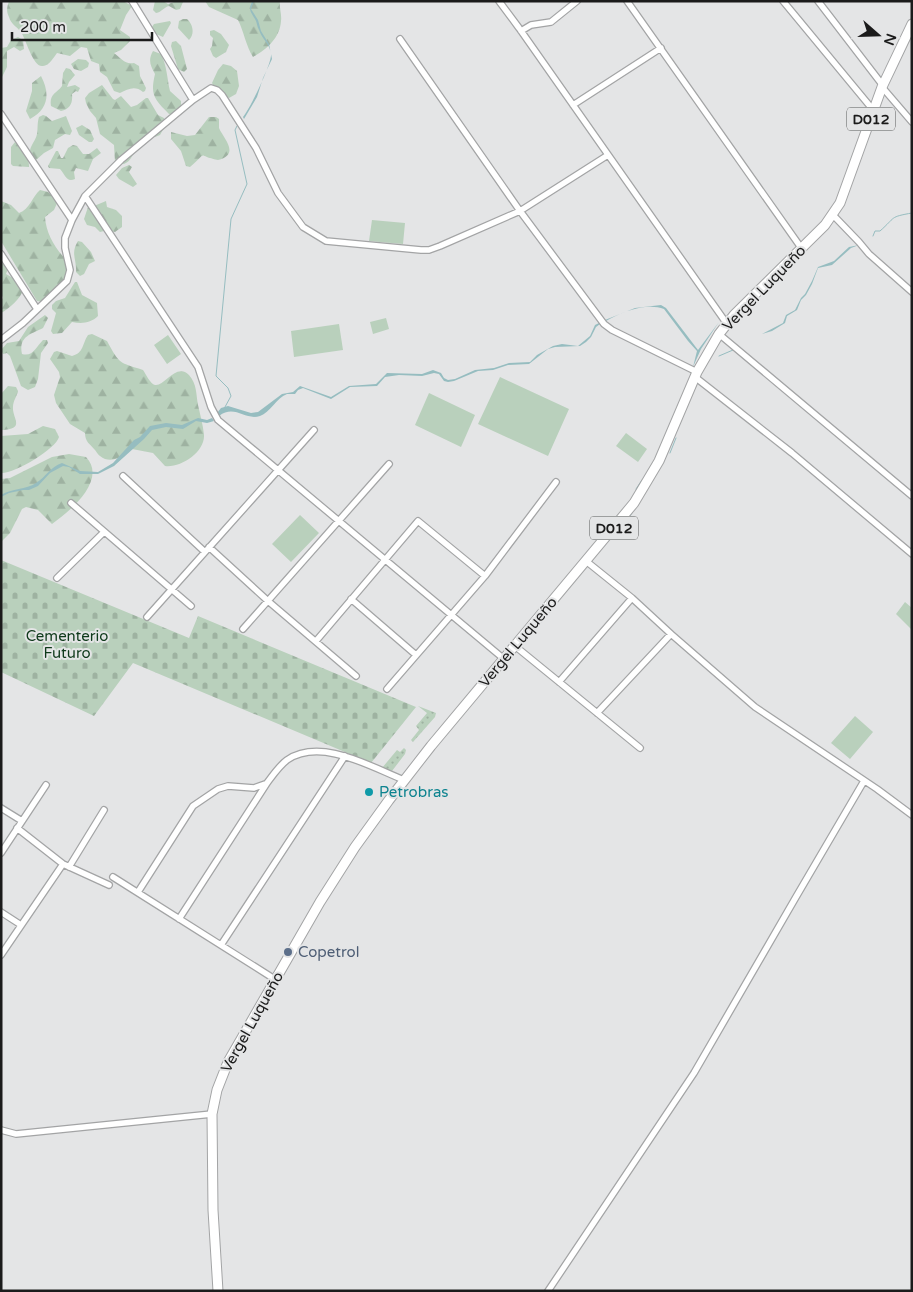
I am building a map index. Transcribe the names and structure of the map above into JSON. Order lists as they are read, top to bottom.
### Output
{
  "streets": {
    "main road": ["D012", "Vergel Luqueño"]
  },
  "parks": ["Cementerio Futuro"],
  "places": ["Petrobras", "Copetrol"],
  "scale_bar": "200 m",
  "north": "right"
}
